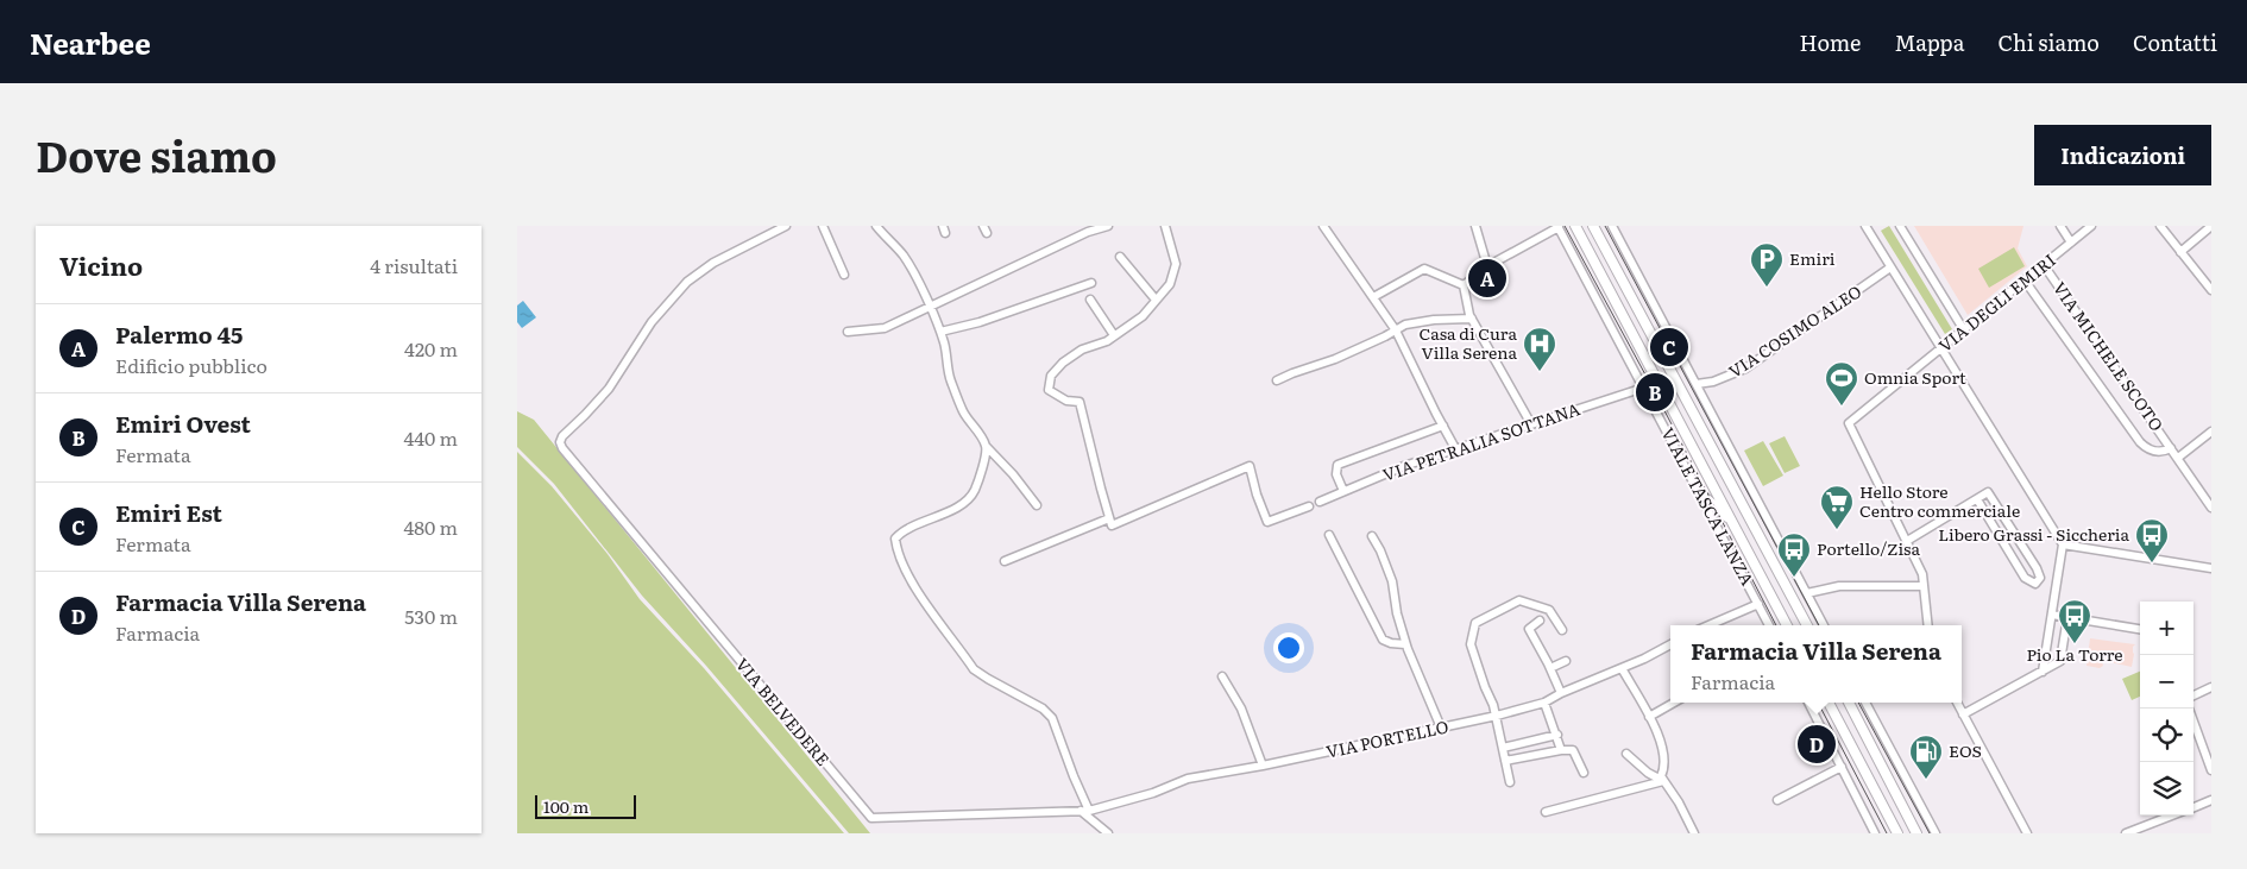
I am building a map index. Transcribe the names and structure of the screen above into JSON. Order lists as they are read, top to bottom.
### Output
{
  "streets": {
    "street": [
      "VIA DEGLI EMIRI",
      "VIA COSIMO ALEO",
      "VIA MICHELE SCOTO",
      "VIA PETRALIA SOTTANA",
      "VIALE TASCA LANZA",
      "VIA BELVEDERE",
      "VIA PORTELLO"
    ]
  },
  "crossings": [
    ["VIA DEGLI EMIRI", "VIA MICHELE SCOTO"],
    ["VIA PETRALIA SOTTANA", "VIALE TASCA LANZA"],
    ["VIA BELVEDERE", "VIA PORTELLO"]
  ],
  "places": {
    "parking": ["Emiri"],
    "hospital": ["Casa di Cura Villa Serena"],
    "sports": ["Omnia Sport"],
    "supermarket": ["Hello Store Centro commerciale"],
    "bus stop": ["Libero Grassi - Siccheria", "Portello/Zisa", "Pio La Torre"],
    "fuel station": ["EOS"]
  },
  "scale_bar": "100 m",
  "page": {
    "header": "Nearbee",
    "nav": [
      "Home",
      "Mappa",
      "Chi siamo",
      "Contatti"
    ],
    "title": "Dove siamo",
    "buttons": "Indicazioni",
    "heading": ["Vicino", "4 risultati"],
    "pins": [
      "A",
      "C",
      "B",
      "D"
    ],
    "list": [
      {
        "mark": "A",
        "name": "Palermo 45",
        "note": "Edificio pubblico",
        "value": "420 m"
      },
      {
        "mark": "B",
        "name": "Emiri Ovest",
        "note": "Fermata",
        "value": "440 m"
      },
      {
        "mark": "C",
        "name": "Emiri Est",
        "note": "Fermata",
        "value": "480 m"
      },
      {
        "mark": "D",
        "name": "Farmacia Villa Serena",
        "note": "Farmacia",
        "value": "530 m"
      }
    ],
    "map_buttons": ["+", "−"],
    "popup": ["Farmacia Villa Serena", "Farmacia"],
    "scale": "100 m"
  }
}
